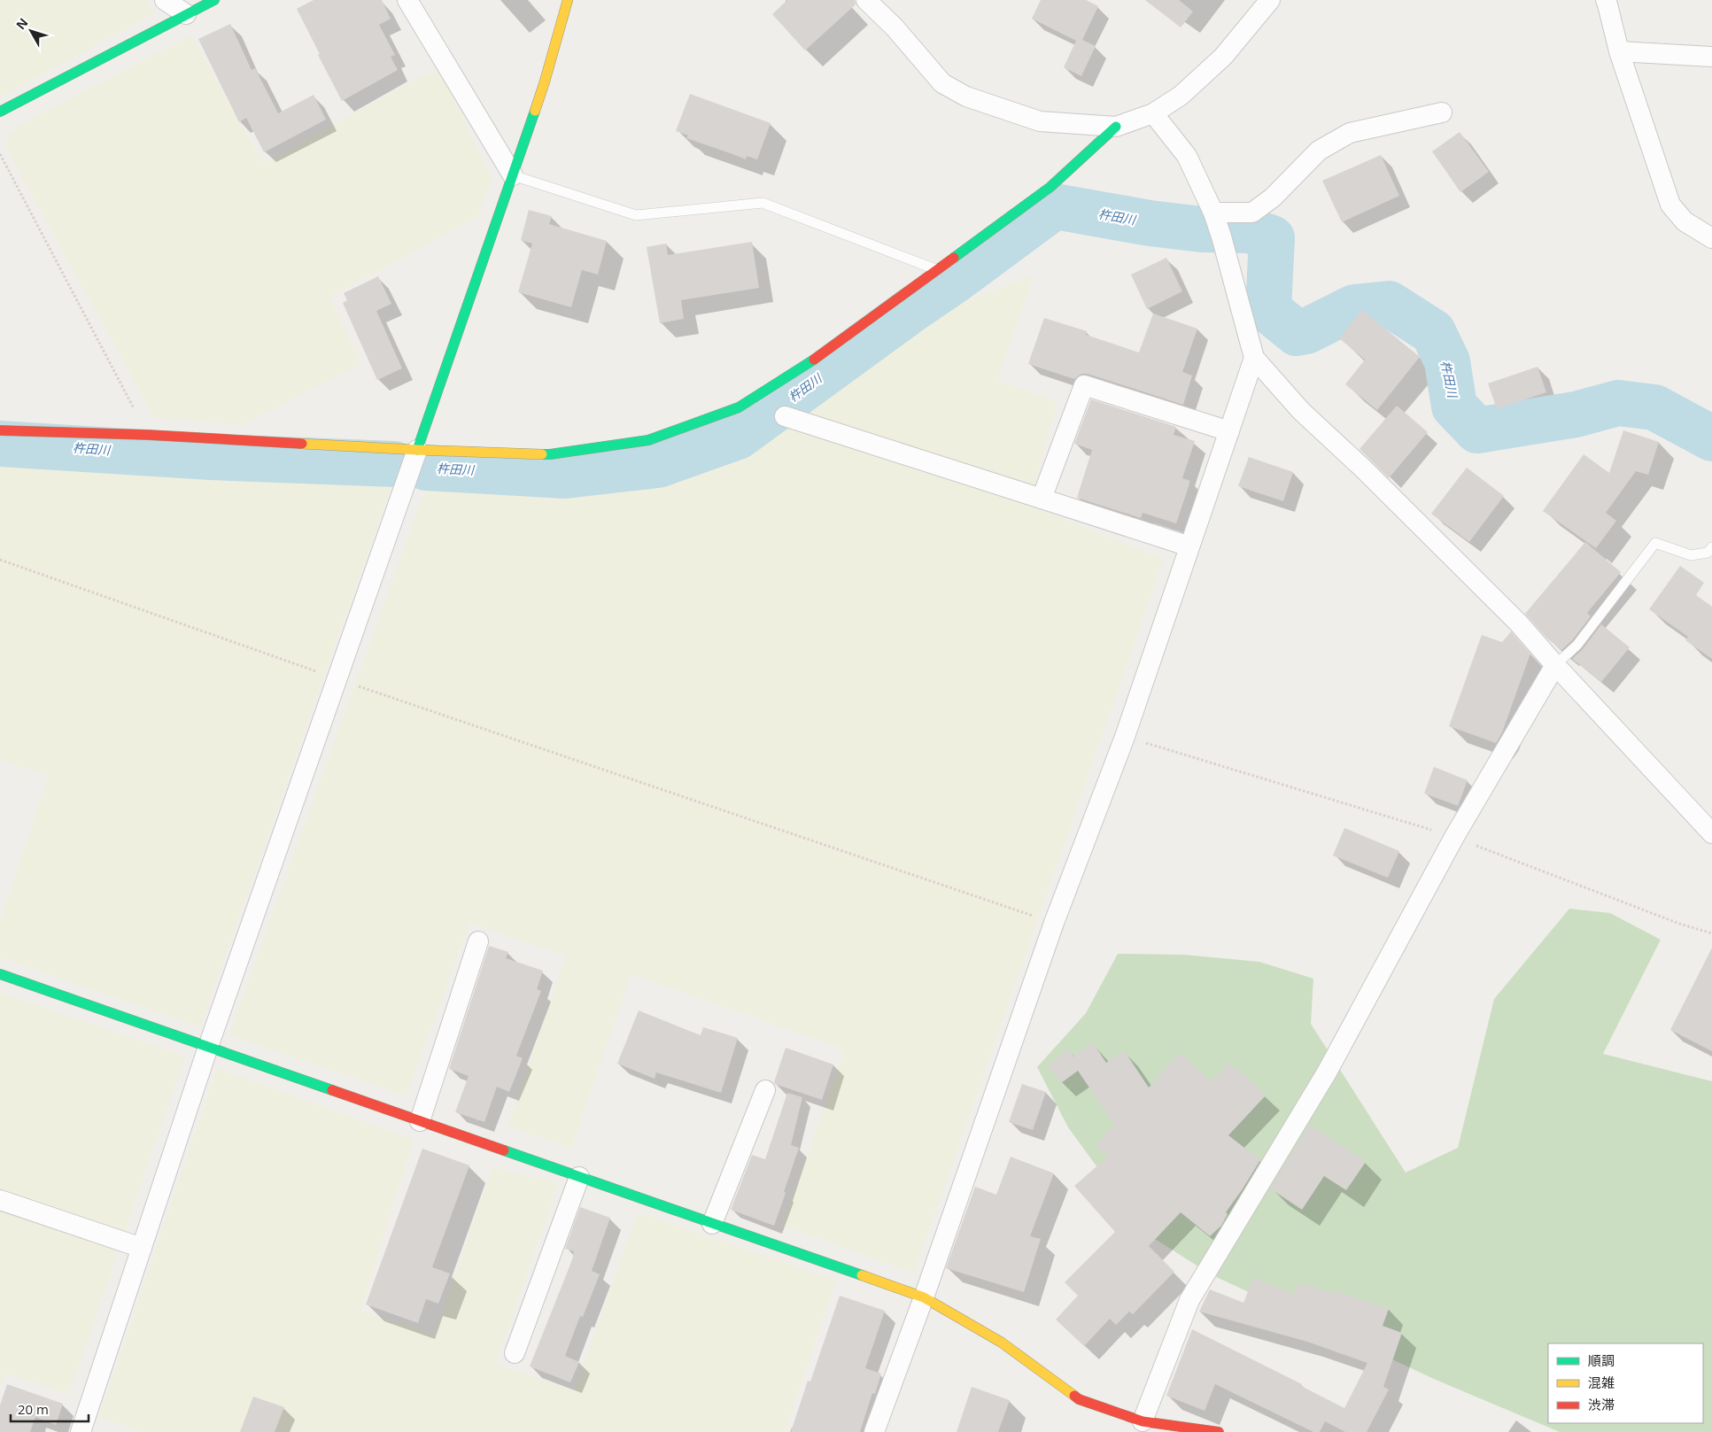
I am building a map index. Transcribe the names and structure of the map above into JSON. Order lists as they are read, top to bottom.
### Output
{
  "water": ["杵田川"],
  "legend": ["順調", "混雑", "渋滞"],
  "scale_bar": "20 m",
  "north": "top left"
}
